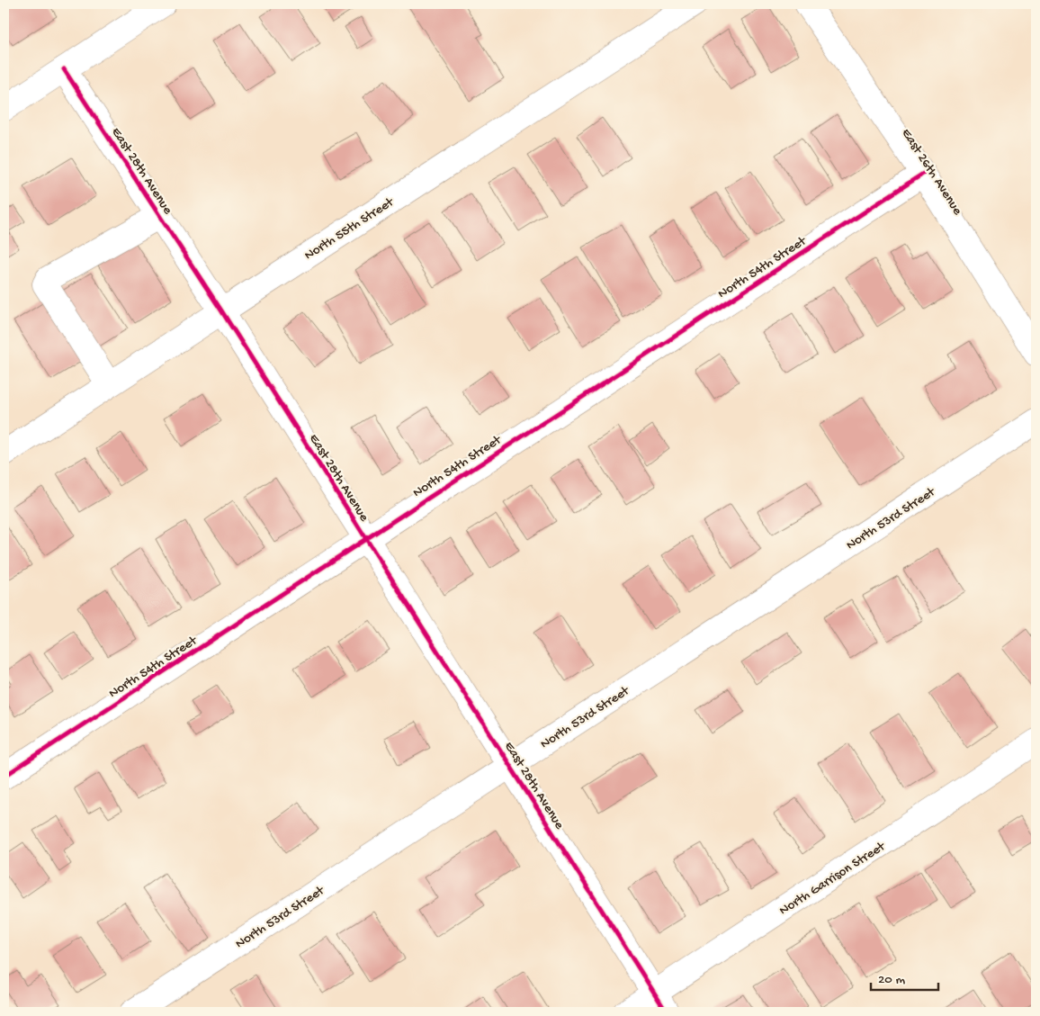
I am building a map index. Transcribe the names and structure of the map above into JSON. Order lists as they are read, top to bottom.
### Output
{
  "streets": {
    "street": [
      "East 28th Avenue",
      "East 26th Avenue",
      "North 55th Street",
      "North 54th Street",
      "North 53rd Street",
      "North Garrison Street"
    ]
  },
  "crossings": [
    ["East 28th Avenue", "North 55th Street"],
    ["East 28th Avenue", "North 54th Street"],
    ["East 28th Avenue", "North 53rd Street"],
    ["East 28th Avenue", "North Garrison Street"],
    ["East 26th Avenue", "North 54th Street"]
  ],
  "scale_bar": "20 m"
}
